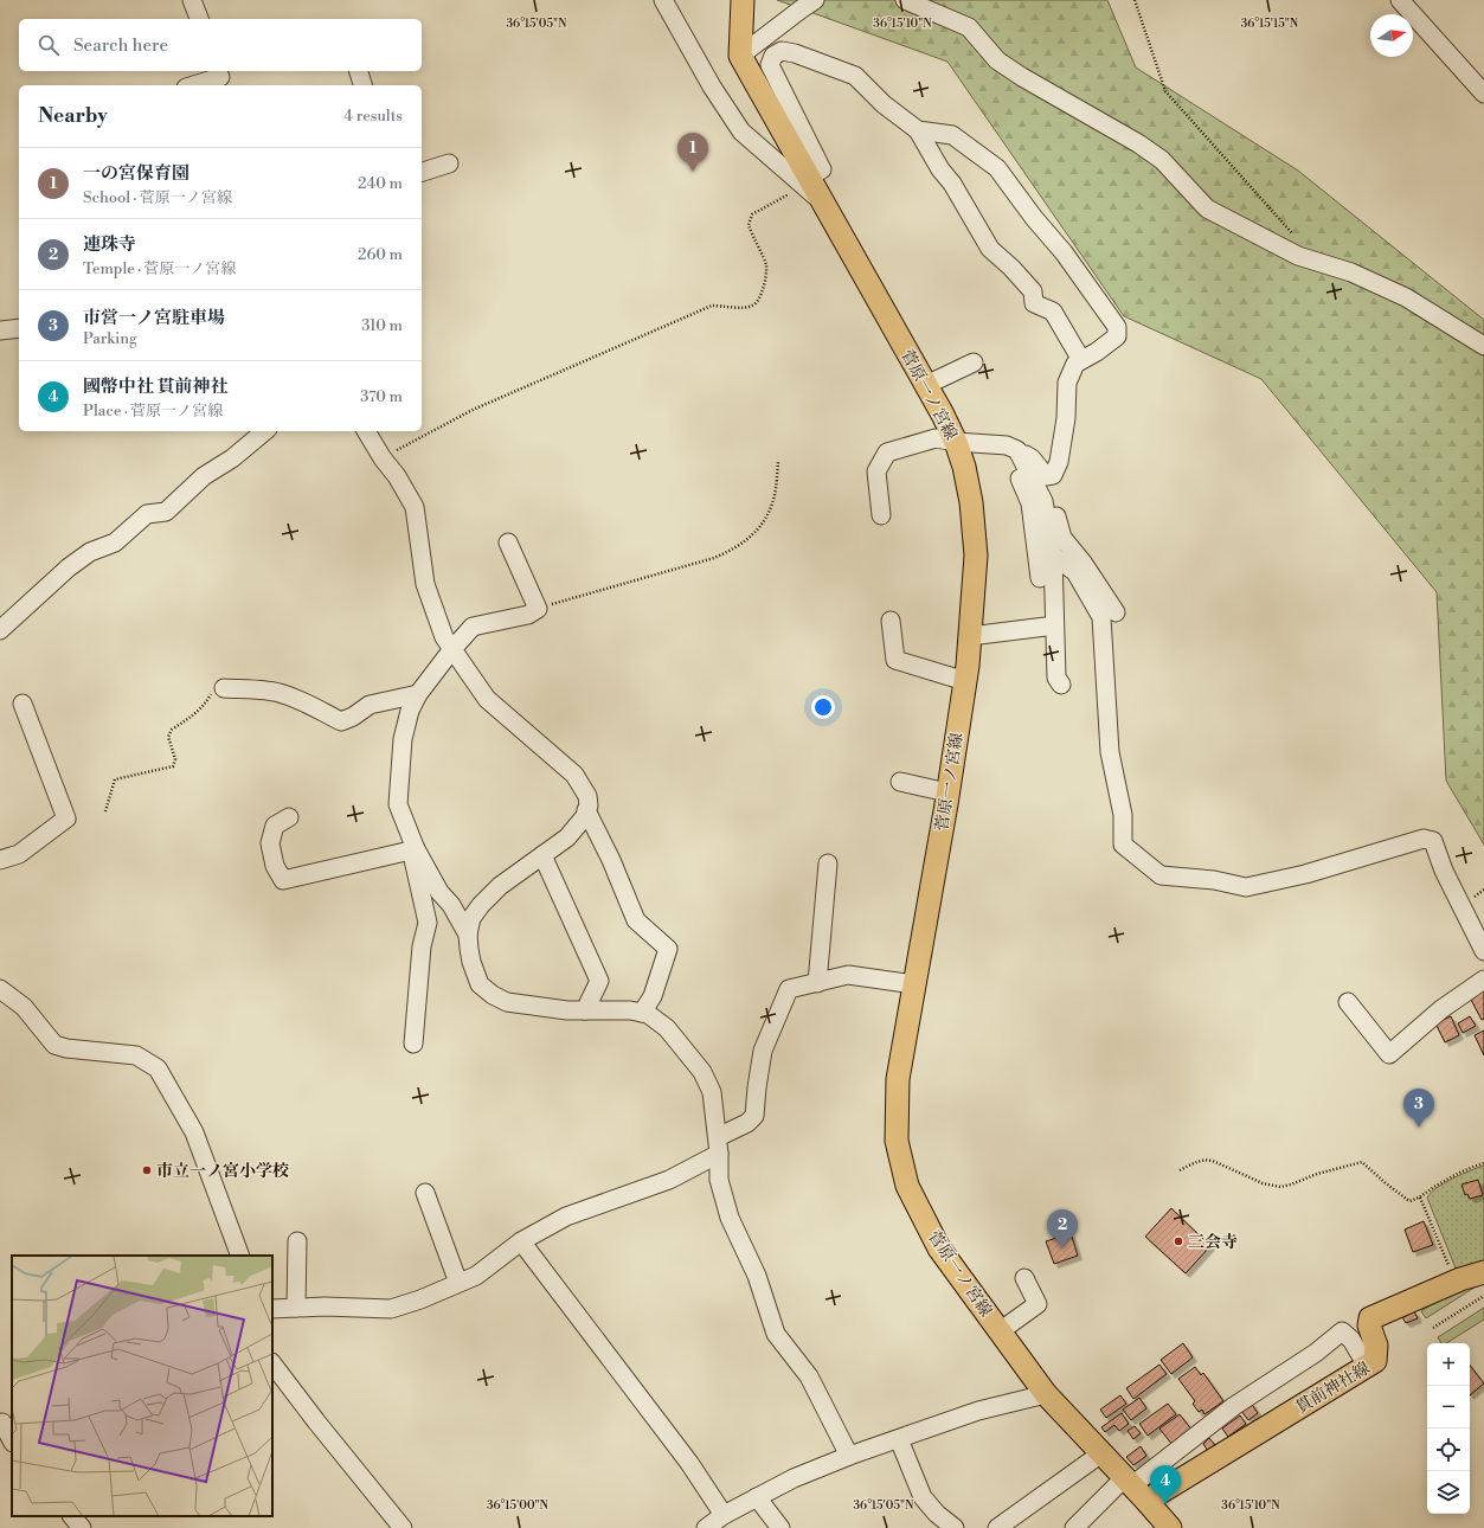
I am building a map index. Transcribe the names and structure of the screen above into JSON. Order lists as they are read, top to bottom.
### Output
{
  "streets": {
    "main road": ["菅原一ノ宮線", "貫前神社線"]
  },
  "crossings": [
    ["菅原一ノ宮線", "貫前神社線"]
  ],
  "places": ["市立一ノ宮小学校", "三会寺"],
  "north": "right",
  "page": {
    "search": "Search here",
    "heading": ["Nearby", "4 results"],
    "pins": [
      "1",
      "3",
      "2",
      "4"
    ],
    "list": [
      {
        "mark": "1",
        "name": "一の宮保育園",
        "note": "School · 菅原一ノ宮線",
        "value": "240 m"
      },
      {
        "mark": "2",
        "name": "連珠寺",
        "note": "Temple · 菅原一ノ宮線",
        "value": "260 m"
      },
      {
        "mark": "3",
        "name": "市営一ノ宮駐車場",
        "note": "Parking",
        "value": "310 m"
      },
      {
        "mark": "4",
        "name": "國幣中社 貫前神社",
        "note": "Place · 菅原一ノ宮線",
        "value": "370 m"
      }
    ],
    "map_buttons": ["+", "−"]
  },
  "coordinates": [
    "36°15'05\"N",
    "36°15'10\"N",
    "36°15'15\"N",
    "36°15'00\"N"
  ]
}
